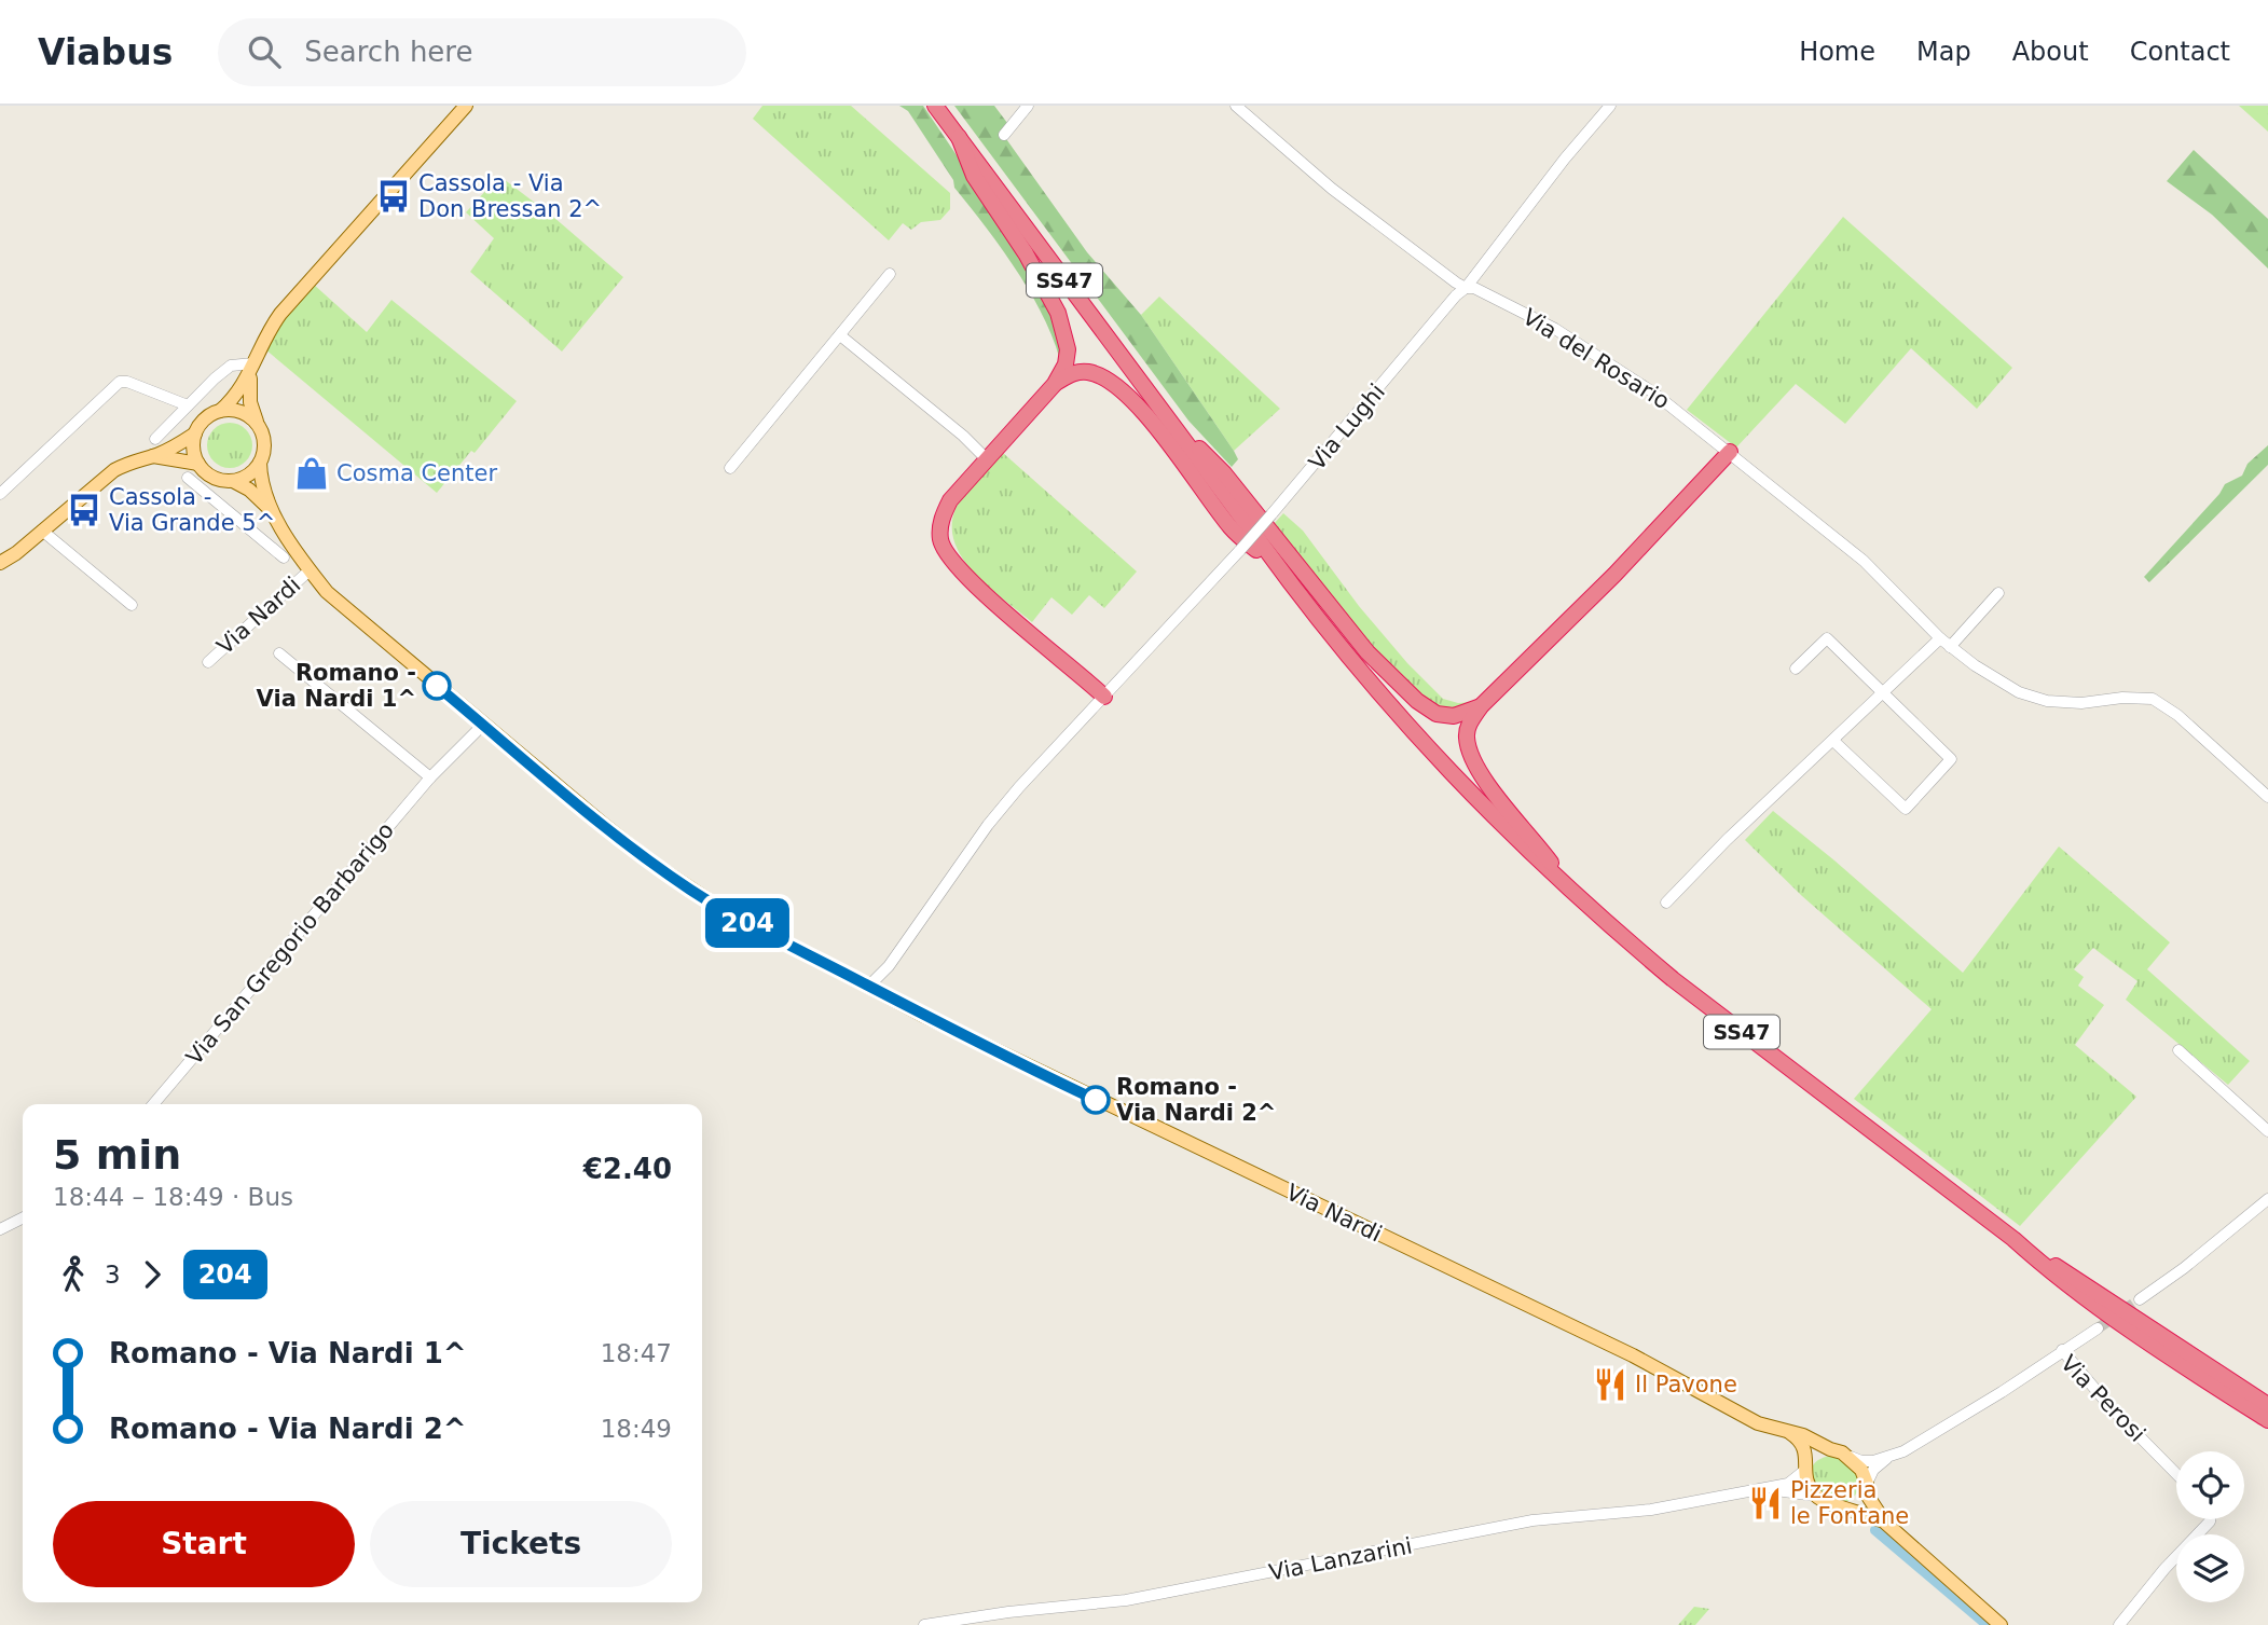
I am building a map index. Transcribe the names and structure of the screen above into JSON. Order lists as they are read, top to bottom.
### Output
{
  "streets": {
    "highway": ["SS47"],
    "main road": ["Via Nardi"],
    "street": [
      "Via del Rosario",
      "Via Lughi",
      "Via San Gregorio Barbarigo",
      "Via Perosi",
      "Via Lanzarini"
    ]
  },
  "crossings": [
    ["Via del Rosario", "Via Lughi"],
    ["Via Nardi", "Via San Gregorio Barbarigo"],
    ["Via Nardi", "Via Lanzarini"]
  ],
  "places": {
    "bus stop": ["Cassola - Via Don Bressan 2^", "Cassola - Via Grande 5^"],
    "shop": ["Cosma Center"],
    "other": ["Romano - Via Nardi 1^", "Romano - Via Nardi 2^"],
    "restaurant": ["Il Pavone", "Pizzeria le Fontane"]
  },
  "lines": ["bus line 204"],
  "page": {
    "header": "Viabus",
    "search": "Search here",
    "nav": [
      "Home",
      "Map",
      "About",
      "Contact"
    ],
    "on_map": "204",
    "heading": ["5 min", "18:44 – 18:49 · Bus", "€2.40"],
    "legs": ["3", "204"],
    "list": [
      {
        "name": "Romano - Via Nardi 1^",
        "value": "18:47"
      },
      {
        "name": "Romano - Via Nardi 2^",
        "value": "18:49"
      }
    ],
    "buttons": ["Start", "Tickets"]
  }
}
